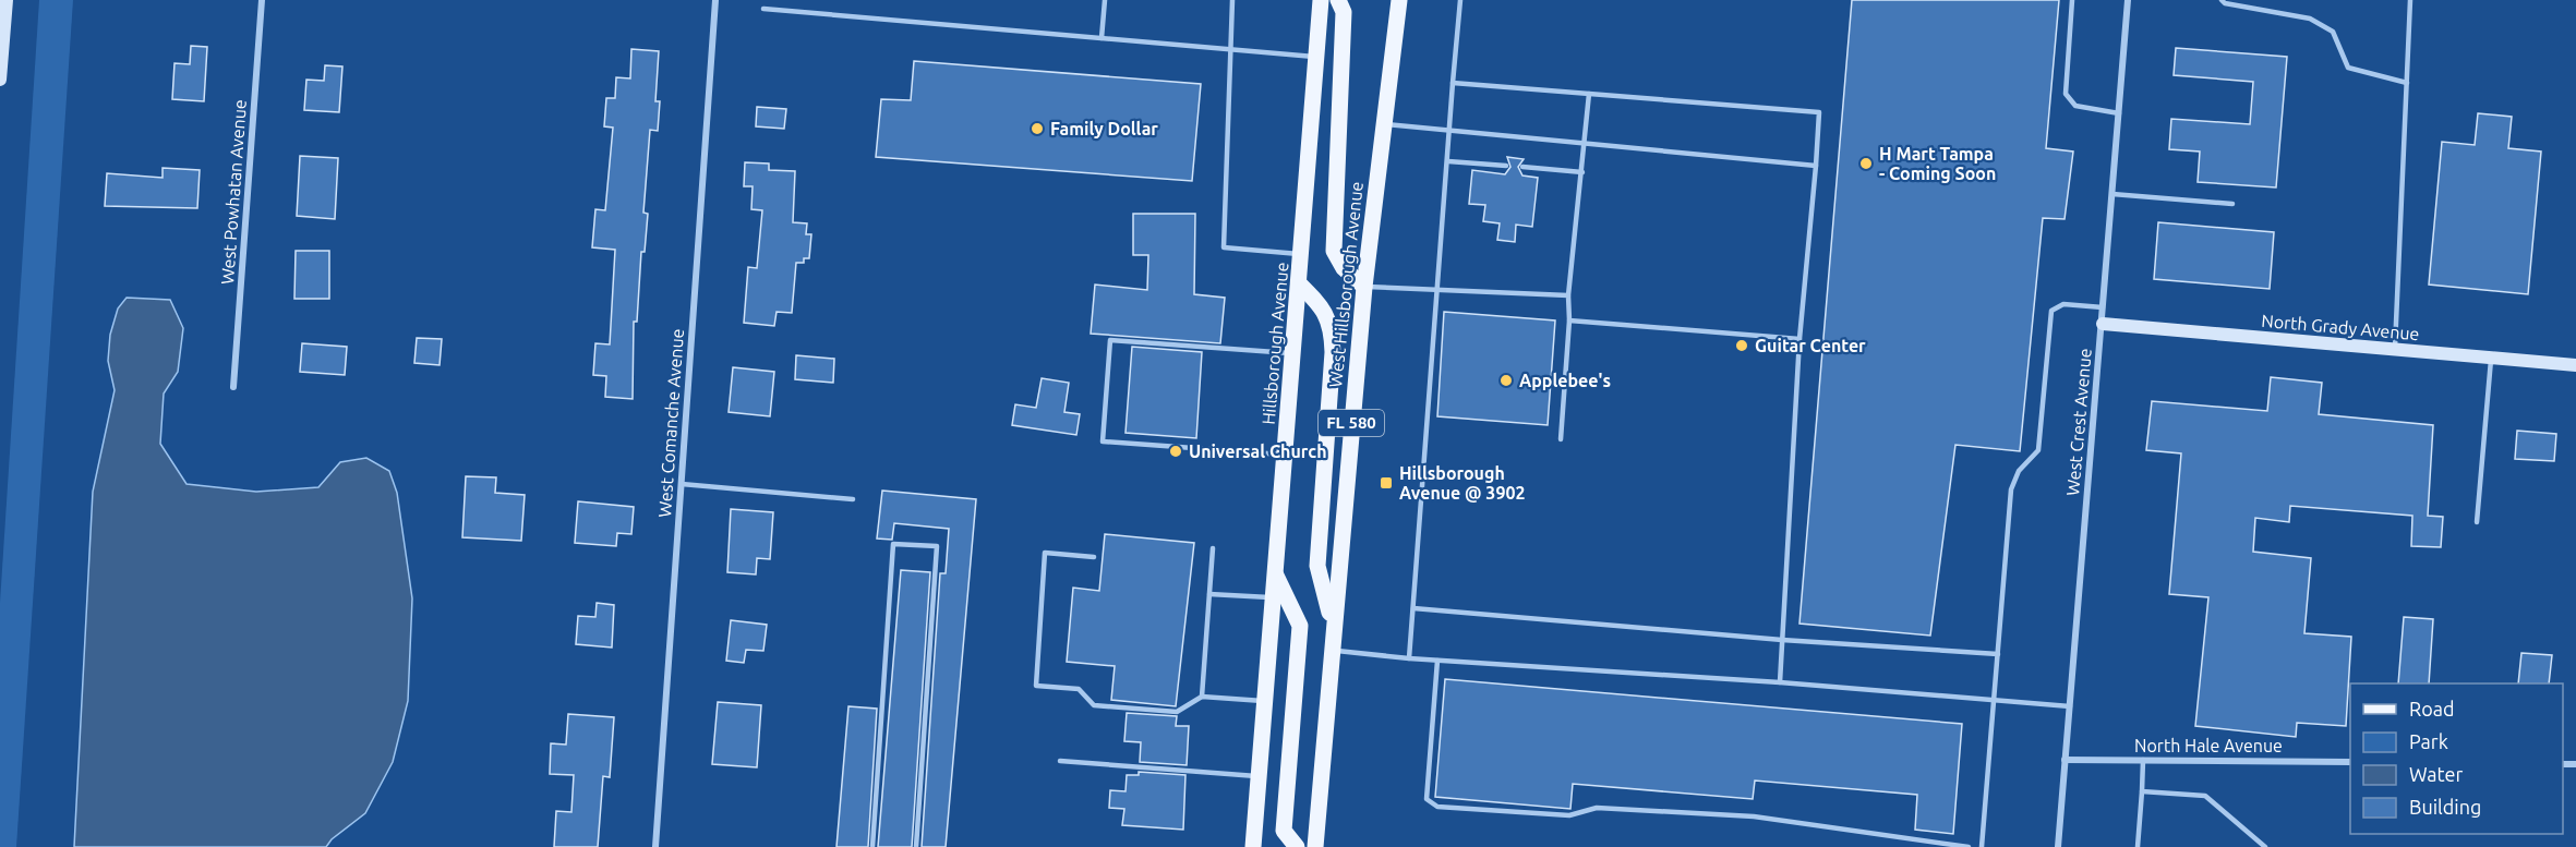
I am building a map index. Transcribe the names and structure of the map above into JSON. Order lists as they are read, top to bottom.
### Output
{
  "streets": {
    "main road": ["West Hillsborough Avenue", "Hillsborough Avenue", "FL 580"],
    "street": [
      "West Powhatan Avenue",
      "North Grady Avenue",
      "West Crest Avenue",
      "West Comanche Avenue",
      "North Hale Avenue"
    ]
  },
  "crossings": [
    ["North Grady Avenue", "West Crest Avenue"],
    ["West Crest Avenue", "North Hale Avenue"]
  ],
  "places": {
    "other": [
      "Family Dollar",
      "H Mart Tampa - Coming Soon",
      "Guitar Center",
      "Applebee's",
      "Universal Church"
    ],
    "transit": ["Hillsborough Avenue @ 3902"]
  },
  "legend": [
    "Road",
    "Park",
    "Water",
    "Building"
  ]
}
